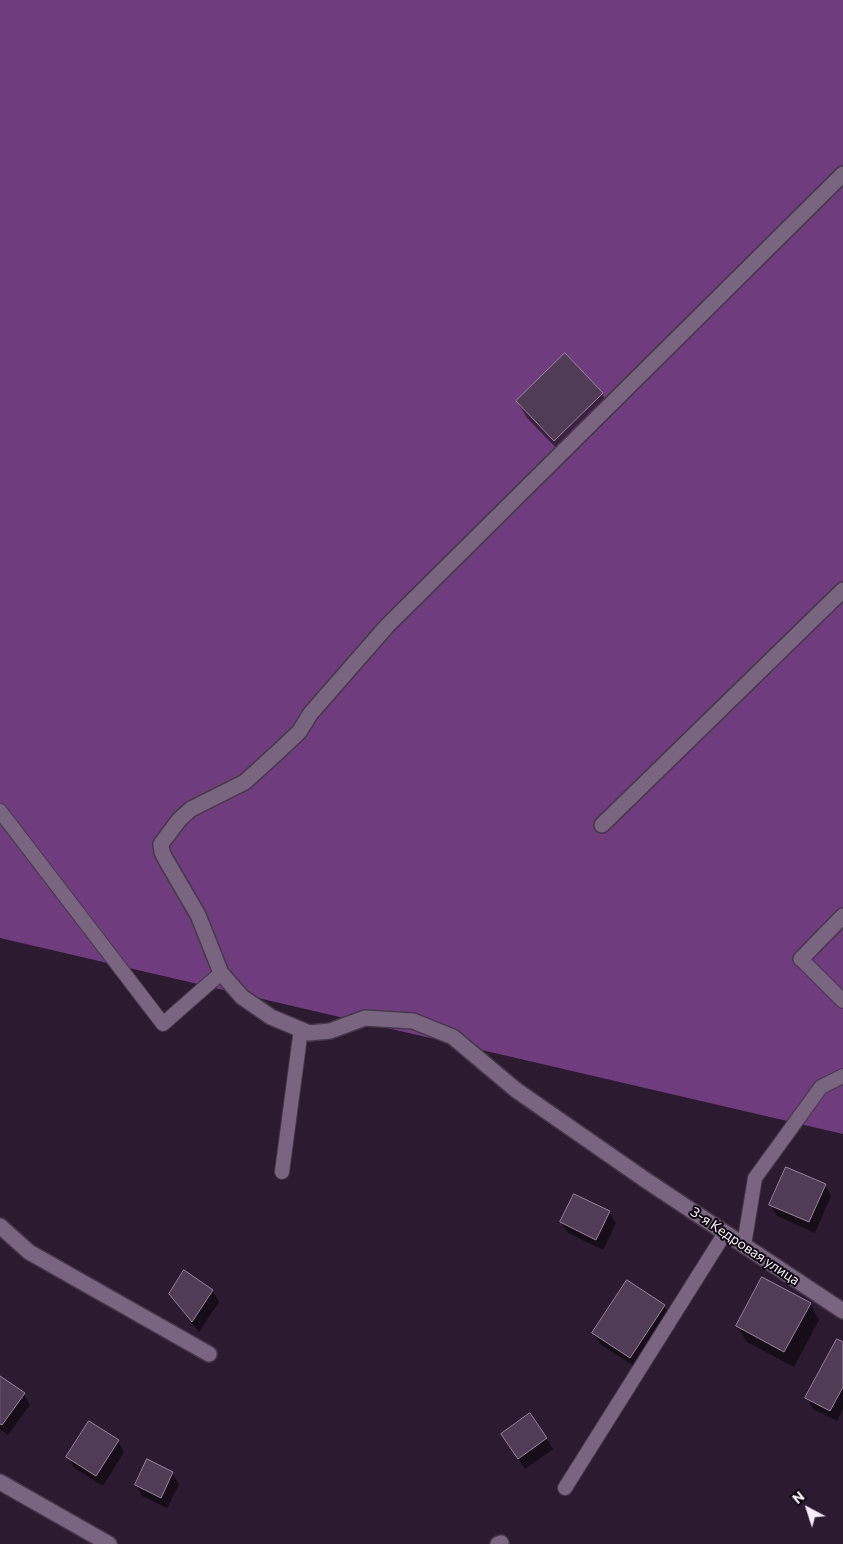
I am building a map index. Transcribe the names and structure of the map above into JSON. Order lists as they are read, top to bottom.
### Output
{
  "streets": {
    "street": ["3-я Кедровая улица"]
  },
  "north": "top left"
}
